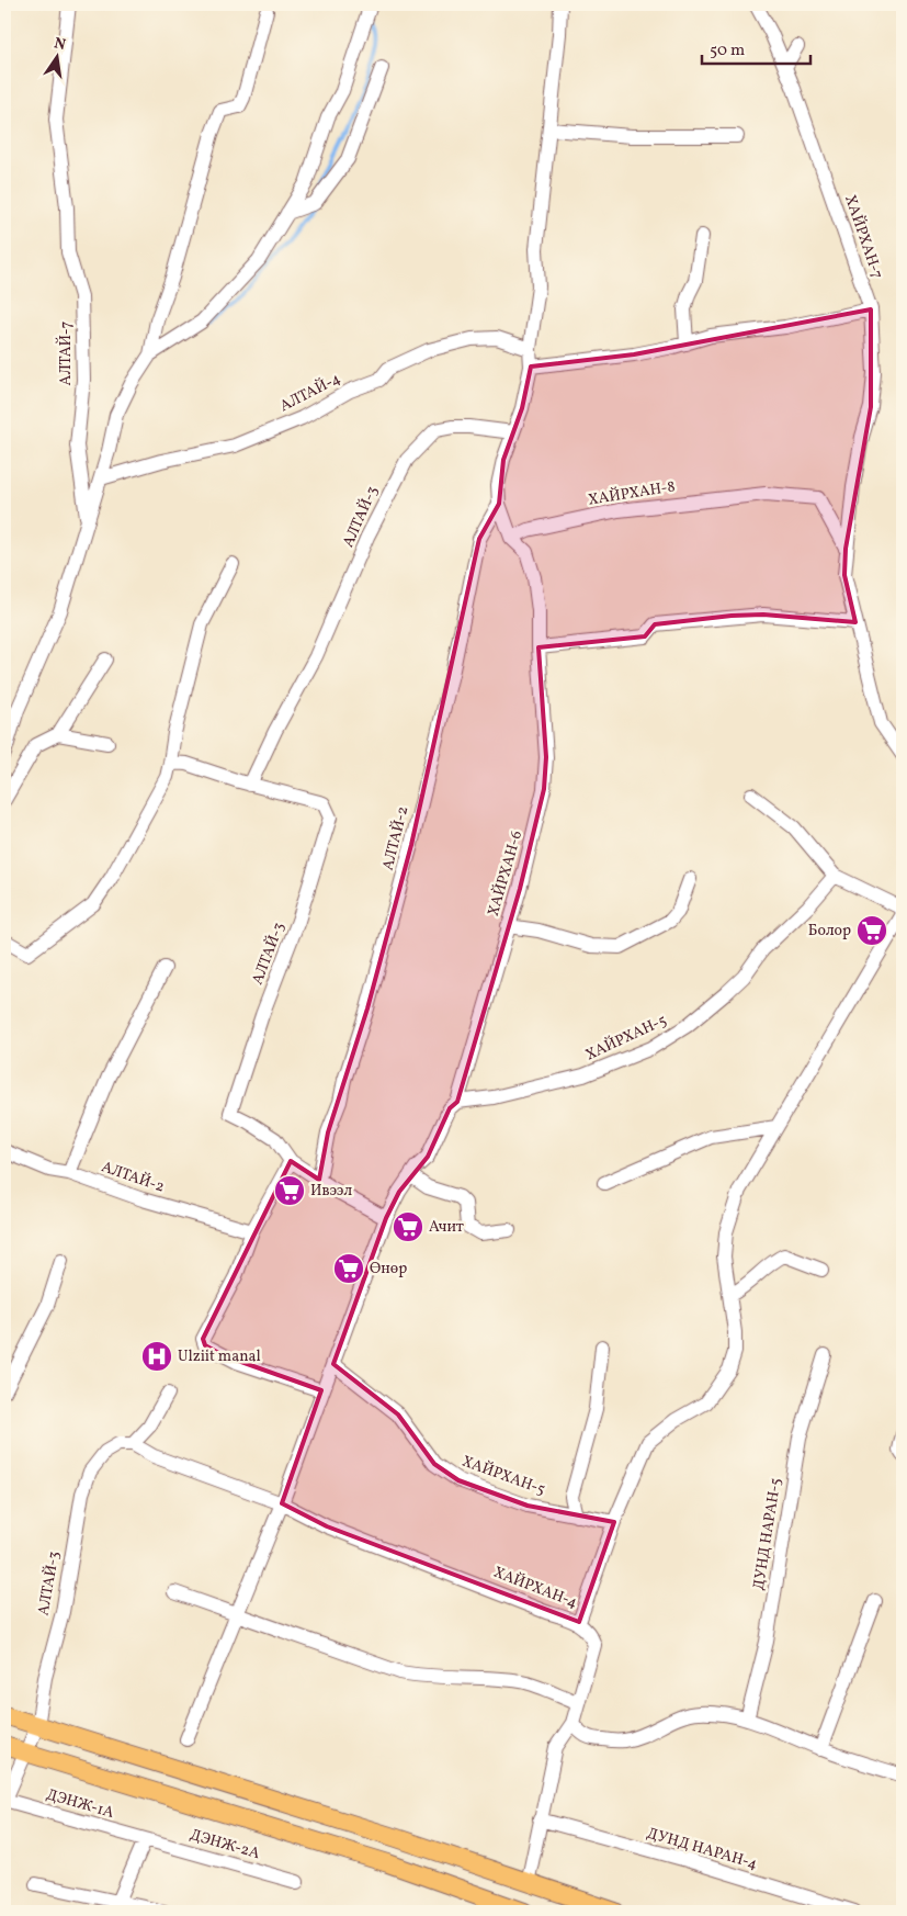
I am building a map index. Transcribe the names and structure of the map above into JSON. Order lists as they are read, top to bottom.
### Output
{
  "streets": {
    "street": [
      "ХАЙРХАН-7",
      "АЛТАЙ-7",
      "АЛТАЙ-4",
      "ХАЙРХАН-8",
      "АЛТАЙ-3",
      "АЛТАЙ-2",
      "ХАЙРХАН-6",
      "ХАЙРХАН-5",
      "ДУНД НАРАН-5",
      "ХАЙРХАН-4",
      "ДЭНЖ-1А",
      "ДЭНЖ-2А",
      "ДУНД НАРАН-4"
    ]
  },
  "crossings": [
    ["ХАЙРХАН-7", "ХАЙРХАН-8"],
    ["АЛТАЙ-3", "ХАЙРХАН-4"],
    ["АЛТАЙ-3", "ДЭНЖ-1А"],
    ["ХАЙРХАН-6", "ХАЙРХАН-5"],
    ["ДЭНЖ-1А", "ДЭНЖ-2А"]
  ],
  "places": {
    "supermarket": [
      "Болор",
      "Ивээл",
      "Ачит",
      "Өнөр"
    ],
    "hospital": ["Ulziit manal"]
  },
  "scale_bar": "50 m",
  "north": "top"
}
